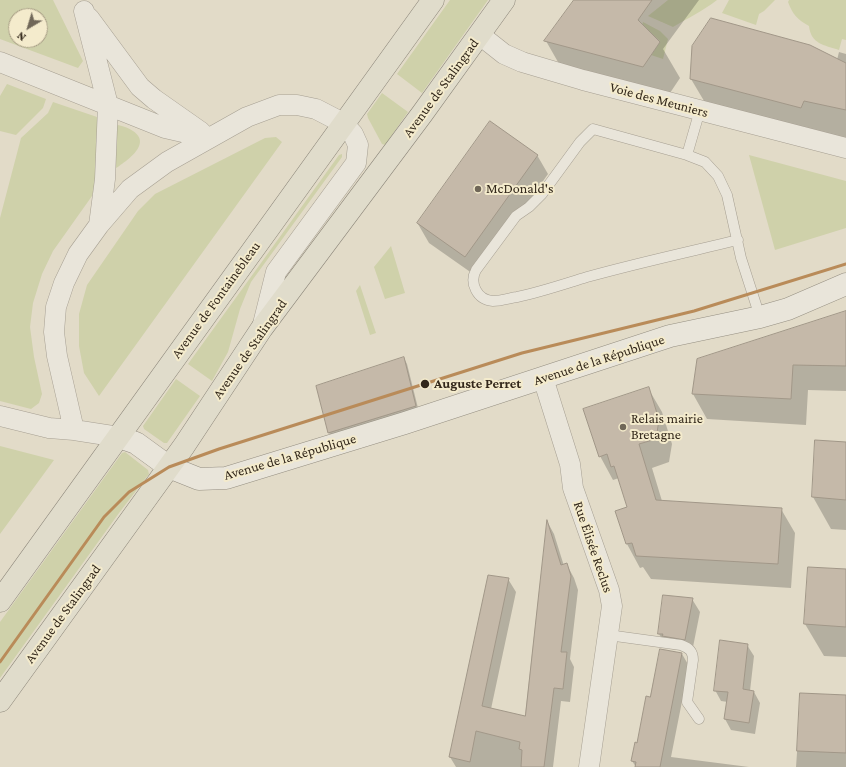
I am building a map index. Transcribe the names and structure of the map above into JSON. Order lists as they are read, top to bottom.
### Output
{
  "streets": {
    "main road": ["Avenue de Stalingrad", "Avenue de Fontainebleau", "Avenue de la République"],
    "street": ["Voie des Meuniers", "Rue Élisée Reclus"]
  },
  "crossings": [
    ["Avenue de Stalingrad", "Voie des Meuniers"],
    ["Avenue de Stalingrad", "Avenue de la République"],
    ["Avenue de Fontainebleau", "Avenue de la République"],
    ["Avenue de la République", "Rue Élisée Reclus"]
  ],
  "places": ["McDonald's", "Auguste Perret", "Relais mairie Bretagne"],
  "north": "bottom left"
}
